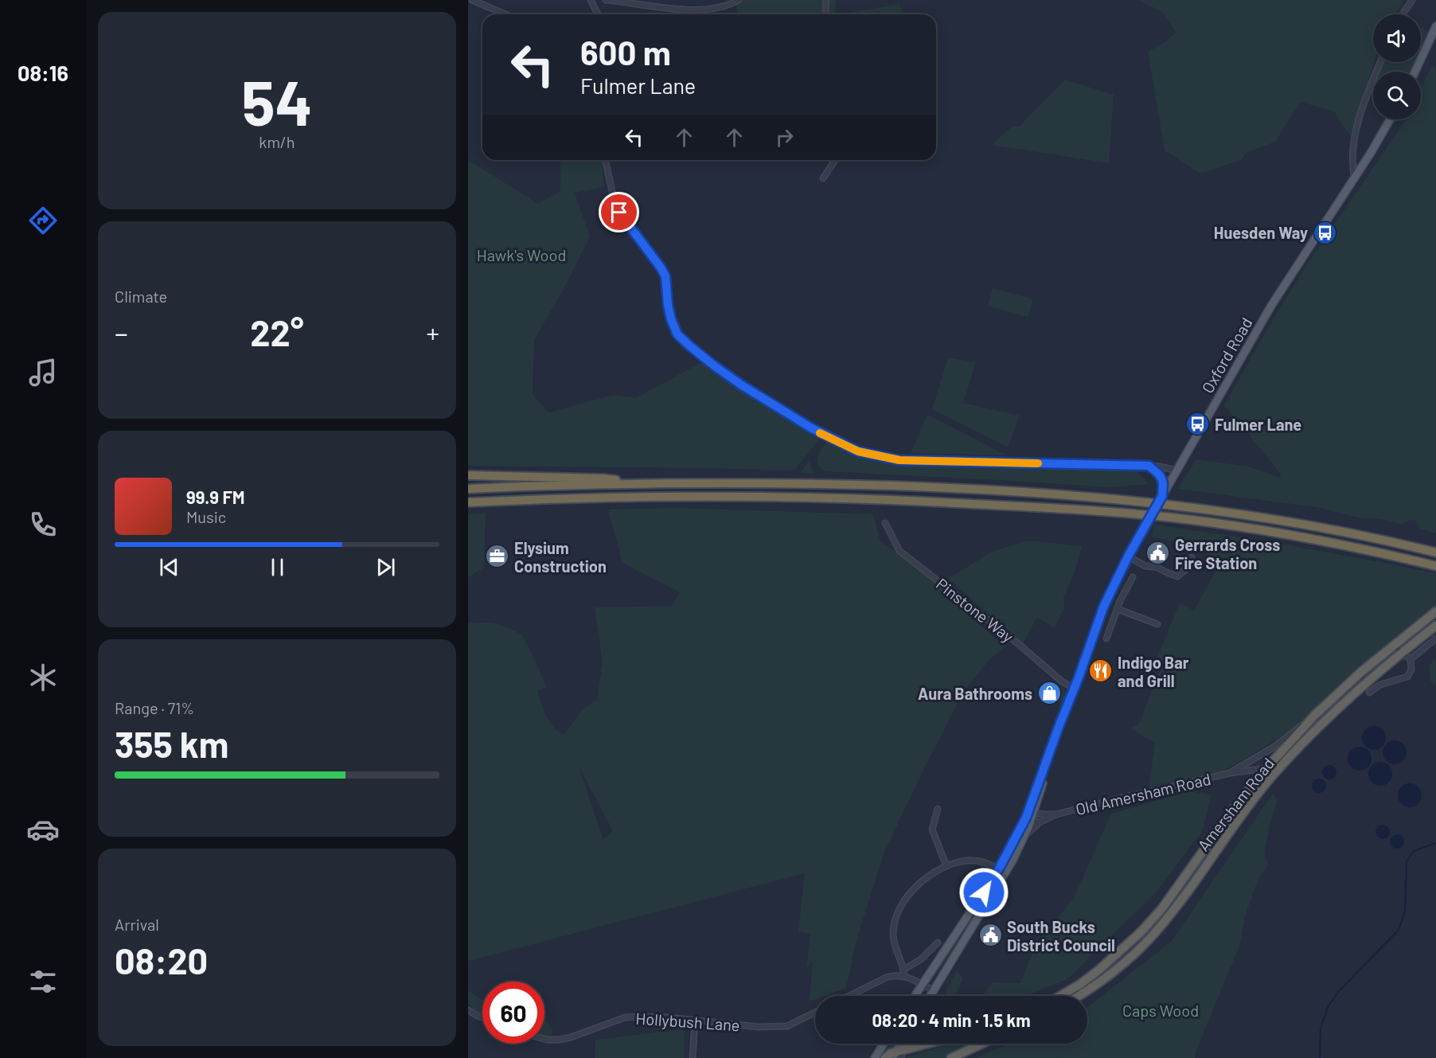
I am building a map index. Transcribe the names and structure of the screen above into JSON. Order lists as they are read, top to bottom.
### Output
{
  "streets": {
    "highway": ["Amersham Road"],
    "main road": ["Oxford Road"],
    "street": ["Pinstone Way", "Old Amersham Road", "Hollybush Lane"]
  },
  "crossings": [
    ["Oxford Road", "Pinstone Way"],
    ["Oxford Road", "Old Amersham Road"],
    ["Old Amersham Road", "Amersham Road"]
  ],
  "parks": ["Hawk's Wood", "Caps Wood"],
  "places": {
    "bus stop": ["Huesden Way", "Fulmer Lane"],
    "public building": ["Gerrards Cross Fire Station", "South Bucks District Council"],
    "office": ["Elysium Construction"],
    "restaurant": ["Indigo Bar and Grill"],
    "shop": ["Aura Bathrooms"]
  },
  "page": {
    "tabs": "08:16",
    "tile": [
      ["54", "km/h"],
      "Climate",
      ["Range · 71%", "355 km"],
      ["Arrival", "08:20"]
    ],
    "turn": ["600 m", "Fulmer Lane"],
    "heat": ["−", "22°", "+"],
    "song": ["99.9 FM", "Music"],
    "limit": "60",
    "trip": "08:20 · 4 min · 1.5 km"
  }
}
